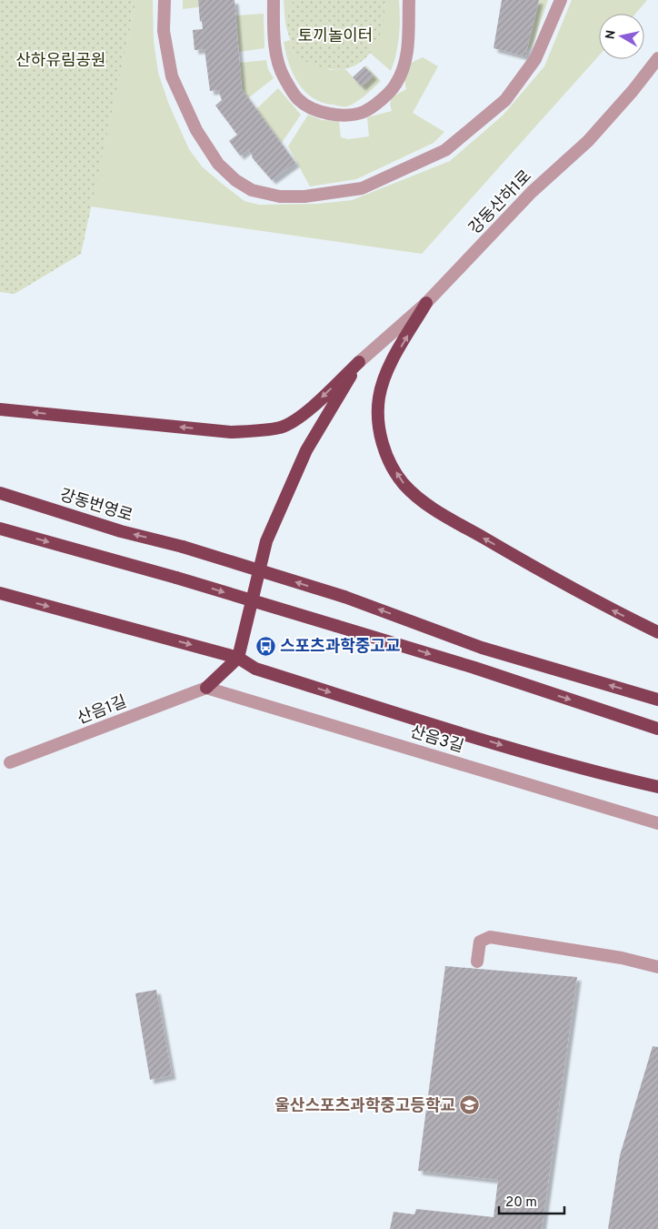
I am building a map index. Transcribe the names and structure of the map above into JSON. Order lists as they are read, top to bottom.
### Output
{
  "streets": {
    "highway": ["강동번영로"],
    "street": ["강동산하1로", "산음1길", "산음3길"]
  },
  "crossings": [
    ["산음1길", "산음3길"]
  ],
  "parks": ["토끼놀이터", "산하유림공원"],
  "places": {
    "bus stop": ["스포츠과학중고교"],
    "school or university": ["울산스포츠과학중고등학교"]
  },
  "scale_bar": "20 m",
  "north": "left"
}
